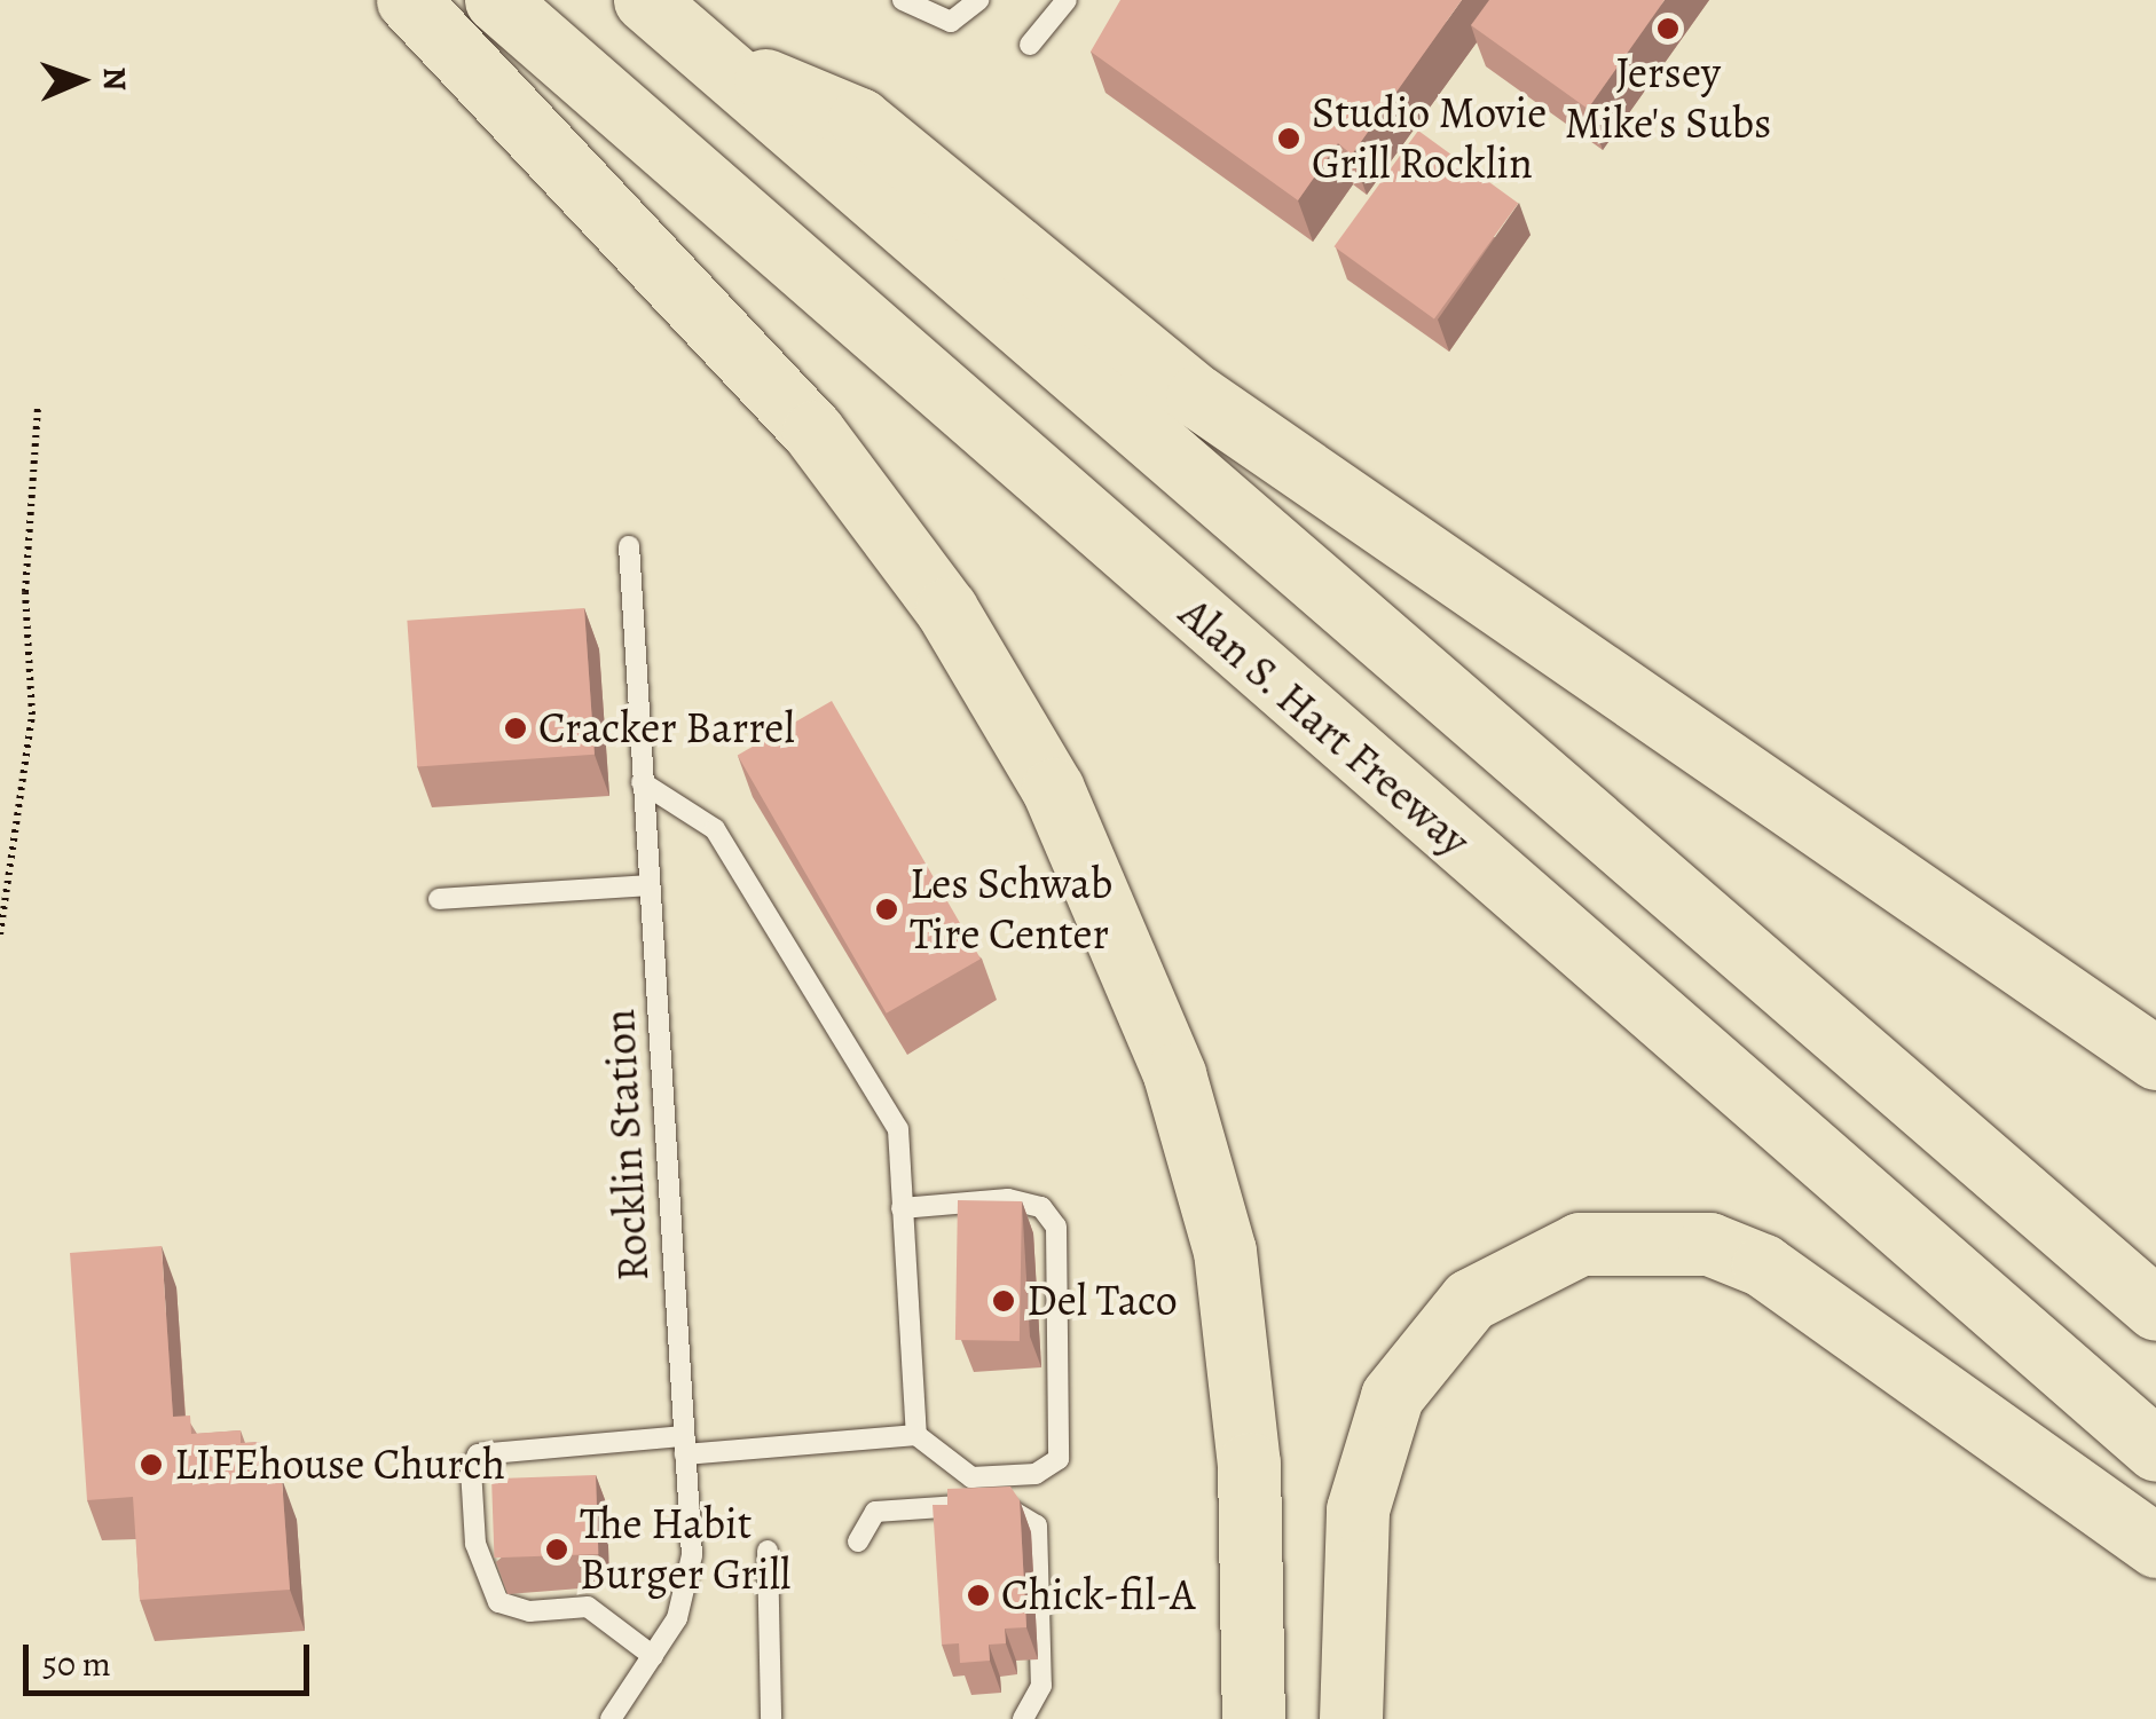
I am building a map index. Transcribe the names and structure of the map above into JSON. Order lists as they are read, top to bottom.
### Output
{
  "streets": {
    "highway": ["Alan S. Hart Freeway"],
    "lane": ["Rocklin Station"]
  },
  "places": [
    "Jersey Mike's Subs",
    "Studio Movie Grill Rocklin",
    "Cracker Barrel",
    "Les Schwab Tire Center",
    "Del Taco",
    "LIFEhouse Church",
    "The Habit Burger Grill",
    "Chick-fil-A"
  ],
  "scale_bar": "50 m",
  "north": "right"
}
